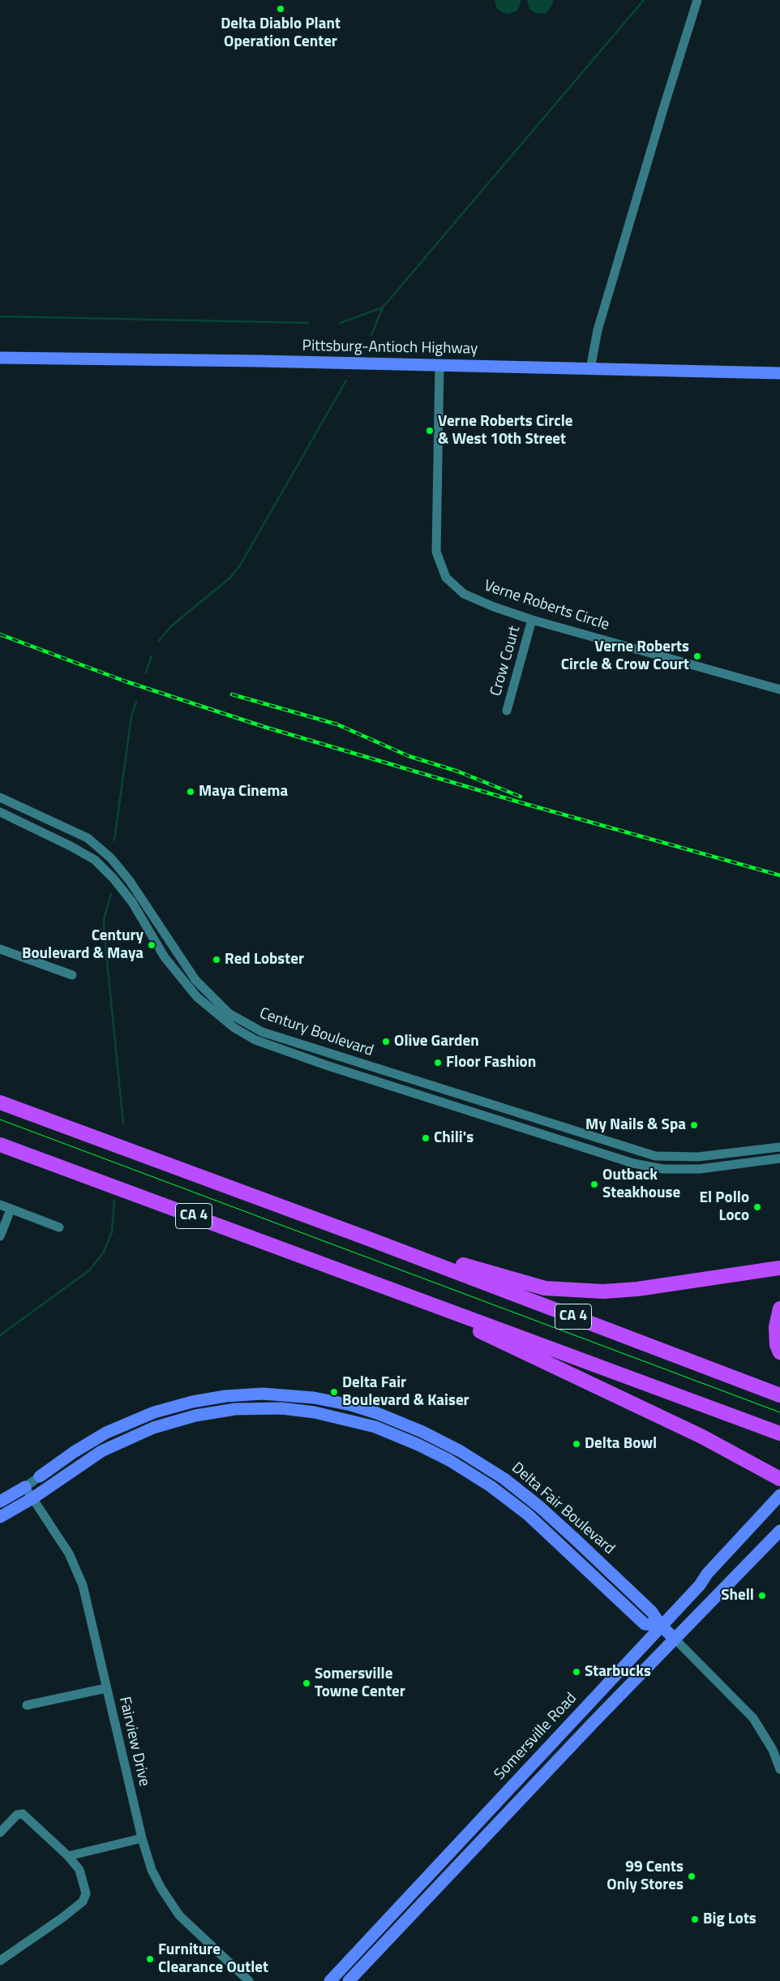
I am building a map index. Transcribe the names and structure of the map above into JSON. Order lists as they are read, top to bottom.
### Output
{
  "streets": {
    "highway": ["CA 4"],
    "main road": ["Pittsburg-Antioch Highway", "Delta Fair Boulevard", "Somersville Road"],
    "street": [
      "Verne Roberts Circle",
      "Crow Court",
      "Century Boulevard",
      "Fairview Drive"
    ]
  },
  "crossings": [
    ["Pittsburg-Antioch Highway", "Verne Roberts Circle"],
    ["Verne Roberts Circle", "Crow Court"],
    ["Delta Fair Boulevard", "Somersville Road"],
    ["Delta Fair Boulevard", "Fairview Drive"]
  ],
  "places": [
    "Delta Diablo Plant Operation Center",
    "Verne Roberts Circle & West 10th Street",
    "Verne Roberts Circle & Crow Court",
    "Maya Cinema",
    "Century Boulevard & Maya",
    "Red Lobster",
    "Olive Garden",
    "Floor Fashion",
    "My Nails & Spa",
    "Chili's",
    "Outback Steakhouse",
    "El Pollo Loco",
    "Delta Fair Boulevard & Kaiser",
    "Delta Bowl",
    "Shell",
    "Starbucks",
    "Somersville Towne Center",
    "99 Cents Only Stores",
    "Big Lots",
    "Furniture Clearance Outlet"
  ]
}
